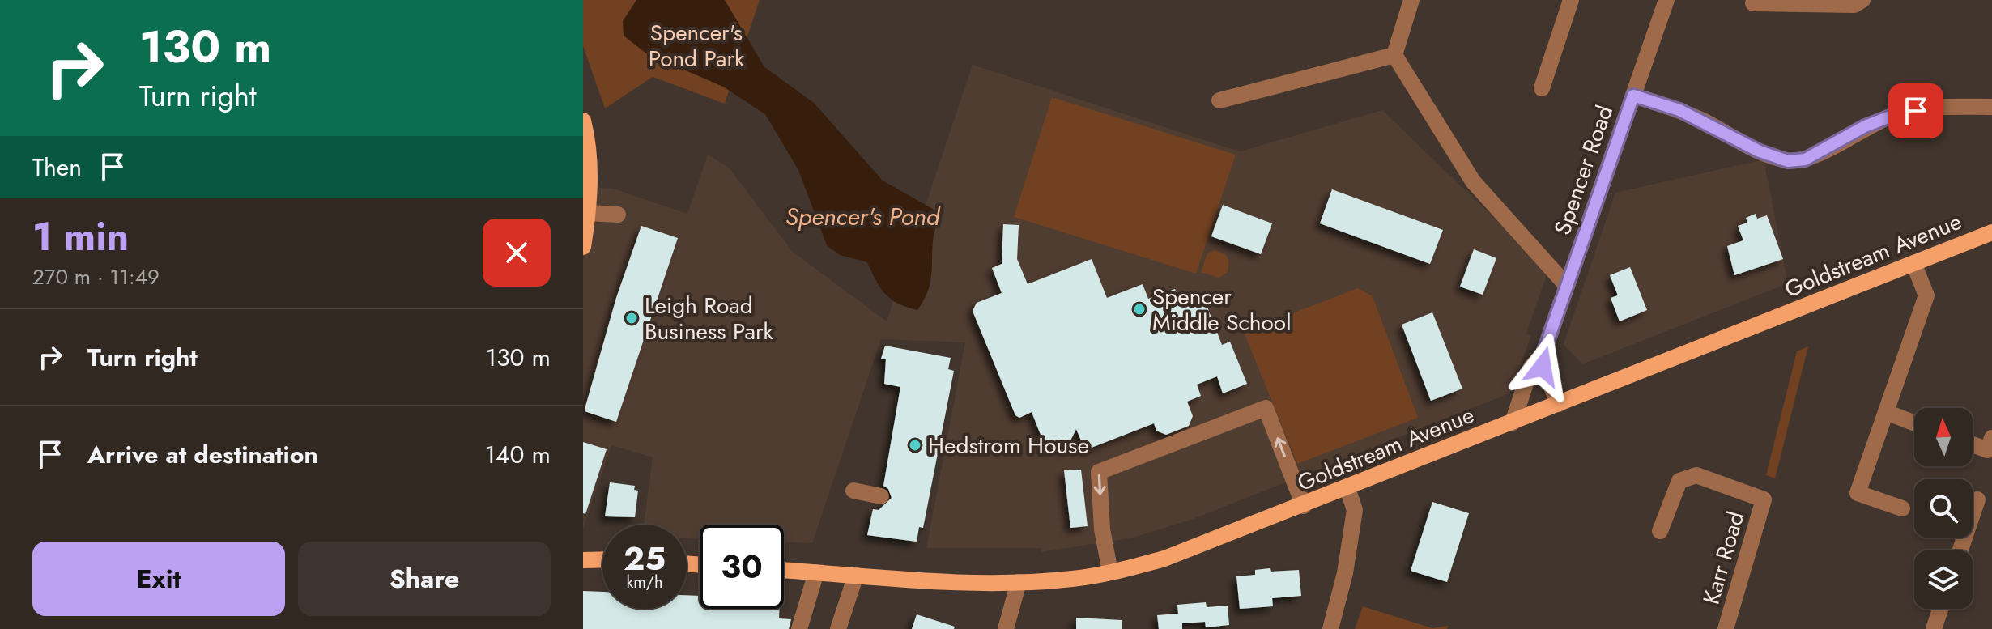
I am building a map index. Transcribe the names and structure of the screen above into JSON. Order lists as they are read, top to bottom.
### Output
{
  "streets": {
    "main road": ["Goldstream Avenue"],
    "street": ["Spencer Road", "Karr Road"]
  },
  "crossings": [
    ["Spencer Road", "Goldstream Avenue"]
  ],
  "water": ["Spencer's Pond"],
  "parks": ["Spencer's Pond Park"],
  "places": ["Spencer Middle School", "Leigh Road Business Park", "Hedstrom House"],
  "north": "top",
  "page": {
    "turn": ["130 m", "Turn right"],
    "then": "Then",
    "heading": ["1 min", "270 m · 11:49"],
    "list": [
      {
        "name": "Turn right",
        "value": "130 m"
      },
      {
        "name": "Arrive at destination",
        "value": "140 m"
      }
    ],
    "speed": "25 km/h",
    "limit": "30",
    "buttons": ["Exit", "Share"]
  }
}
